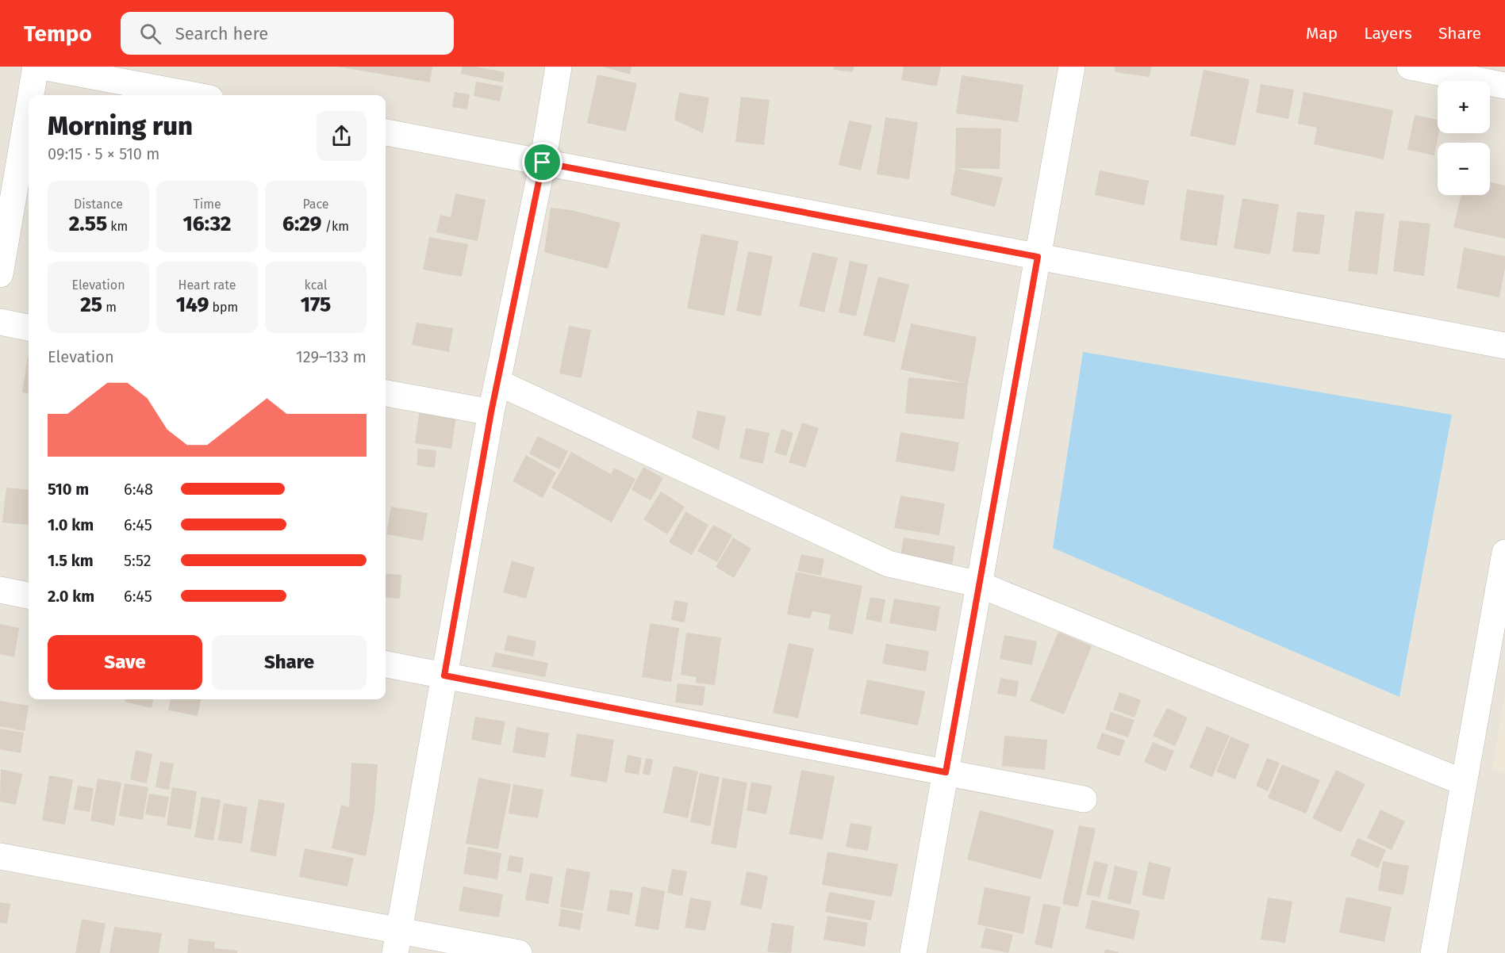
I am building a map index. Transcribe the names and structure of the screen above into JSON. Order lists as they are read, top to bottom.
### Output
{
  "page": {
    "header": "Tempo",
    "search": "Search here",
    "nav": ["Map", "Layers", "Share"],
    "map_buttons": ["+", "−"],
    "heading": ["Morning run", "09:15 · 5 × 510 m"],
    "stats": [
      ["Distance", "2.55 km"],
      ["Time", "16:32"],
      ["Pace", "6:29 /km"],
      ["Elevation", "25 m"],
      ["Heart rate", "149 bpm"],
      ["kcal", "175"]
    ],
    "chart": ["Elevation", "129–133 m"],
    "list": [
      {
        "name": "510 m",
        "note": "6:48"
      },
      {
        "name": "1.0 km",
        "note": "6:45"
      },
      {
        "name": "1.5 km",
        "note": "5:52"
      },
      {
        "name": "2.0 km",
        "note": "6:45"
      }
    ],
    "buttons": ["Save", "Share"]
  }
}
